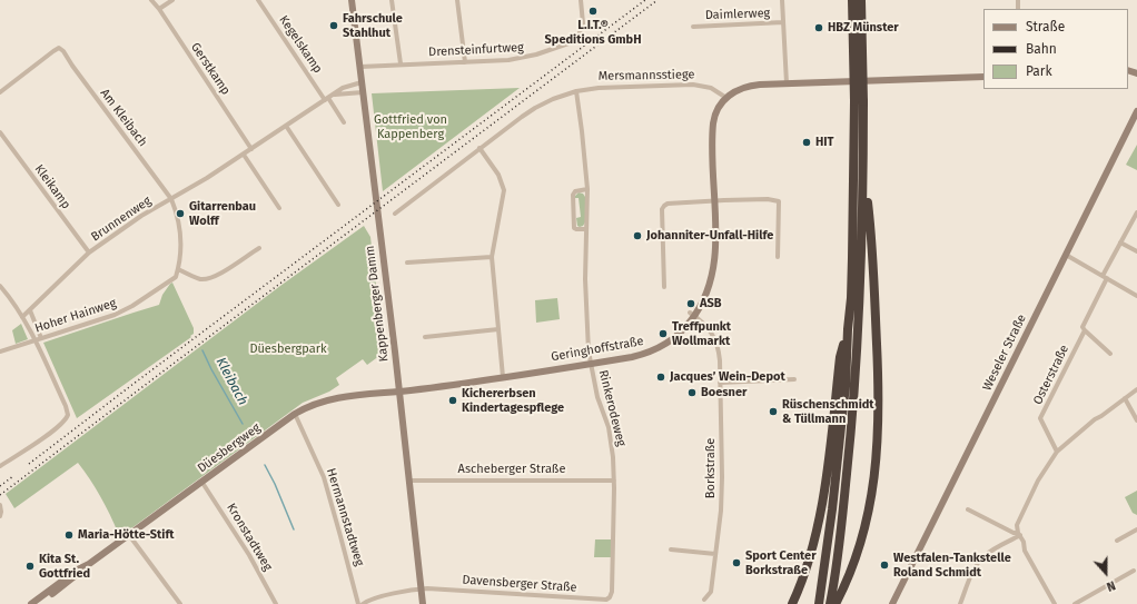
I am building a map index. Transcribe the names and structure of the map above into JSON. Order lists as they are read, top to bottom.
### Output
{
  "streets": {
    "street": [
      "Daimlerweg",
      "Kegelskamp",
      "Drensteinfurtweg",
      "Gerstkamp",
      "Mersmannsstiege",
      "Am Kleibach",
      "Kleikamp",
      "Brunnenweg",
      "Kappenberger Damm",
      "Hoher Hainweg",
      "Geringhoffstraße",
      "Weseler Straße",
      "Osterstraße",
      "Rinkerodeweg",
      "Düesbergweg",
      "Borkstraße",
      "Ascheberger Straße",
      "Hermannstadtweg",
      "Kronstadtweg",
      "Davensberger Straße"
    ]
  },
  "crossings": [
    ["Kegelskamp", "Brunnenweg"],
    ["Drensteinfurtweg", "Kappenberger Damm"],
    ["Gerstkamp", "Brunnenweg"],
    ["Mersmannsstiege", "Geringhoffstraße"],
    ["Mersmannsstiege", "Rinkerodeweg"],
    ["Am Kleibach", "Brunnenweg"],
    ["Kleikamp", "Brunnenweg"],
    ["Brunnenweg", "Kappenberger Damm"],
    ["Kappenberger Damm", "Geringhoffstraße"],
    ["Kappenberger Damm", "Düesbergweg"],
    ["Kappenberger Damm", "Ascheberger Straße"],
    ["Kappenberger Damm", "Davensberger Straße"],
    ["Geringhoffstraße", "Rinkerodeweg"],
    ["Geringhoffstraße", "Düesbergweg"],
    ["Geringhoffstraße", "Borkstraße"],
    ["Rinkerodeweg", "Ascheberger Straße"],
    ["Rinkerodeweg", "Davensberger Straße"],
    ["Düesbergweg", "Hermannstadtweg"],
    ["Düesbergweg", "Kronstadtweg"]
  ],
  "water": ["Kleibach"],
  "parks": ["Gottfried von Kappenberg", "Düesbergpark"],
  "places": [
    "L.I.T.® Speditions GmbH",
    "Fahrschule Stahlhut",
    "HBZ Münster",
    "HIT",
    "Gitarrenbau Wolff",
    "Johanniter-Unfall-Hilfe",
    "ASB",
    "Treffpunkt Wollmarkt",
    "Jacques’ Wein-Depot",
    "Boesner",
    "Kichererbsen Kindertagespflege",
    "Rüschenschmidt & Tüllmann",
    "Maria-Hötte-Stift",
    "Sport Center Borkstraße",
    "Westfalen-Tankstelle Roland Schmidt",
    "Kita St. Gottfried"
  ],
  "legend": ["Straße", "Bahn", "Park"],
  "north": "bottom"
}
